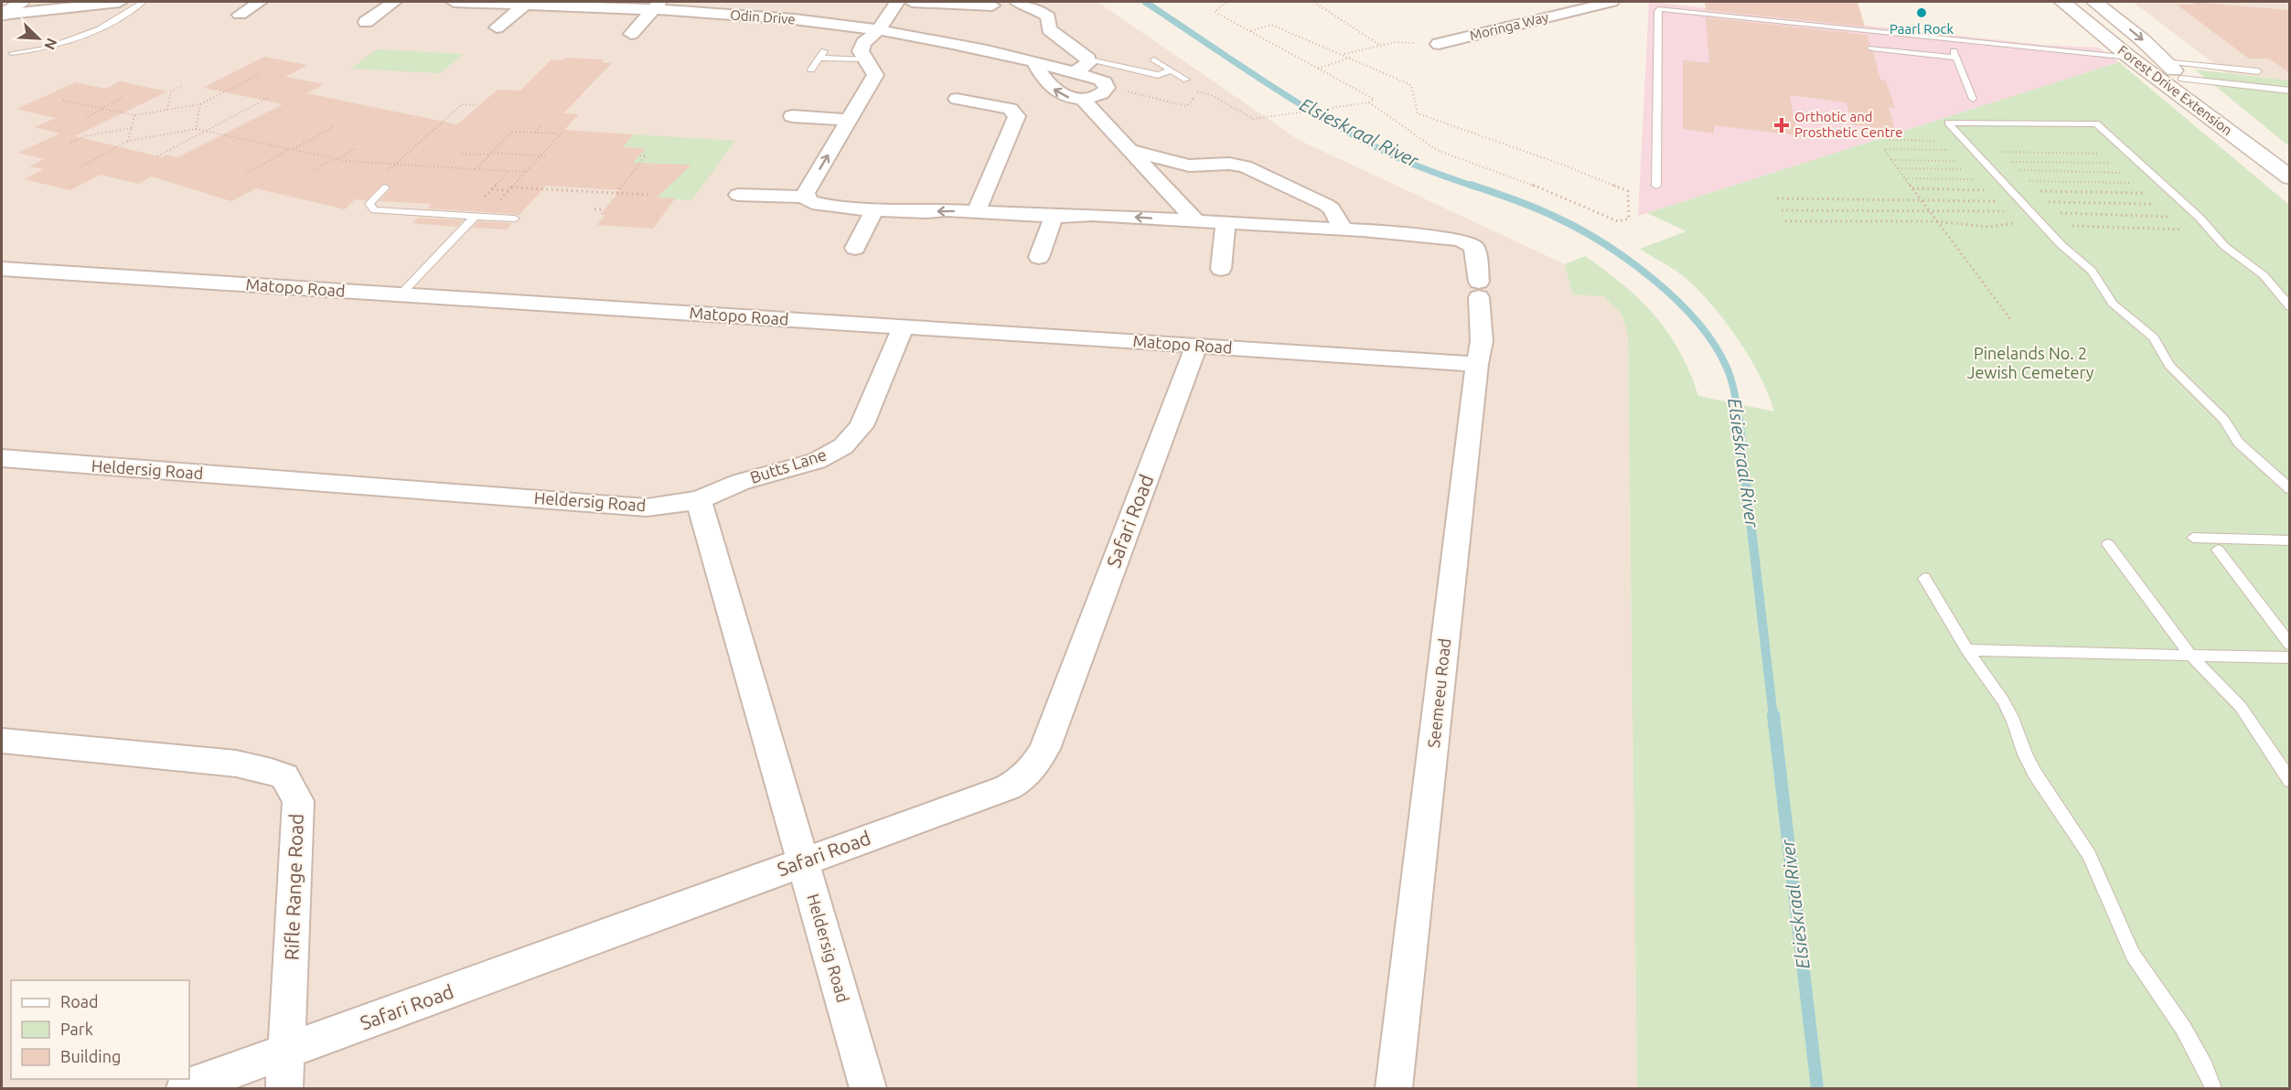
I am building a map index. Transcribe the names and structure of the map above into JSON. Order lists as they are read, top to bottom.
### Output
{
  "streets": {
    "street": [
      "Odin Drive",
      "Moringa Way",
      "Forest Drive Extension",
      "Matopo Road",
      "Butts Lane",
      "Heldersig Road",
      "Safari Road",
      "Seemeeu Road",
      "Rifle Range Road"
    ]
  },
  "crossings": [
    ["Matopo Road", "Butts Lane"],
    ["Matopo Road", "Safari Road"],
    ["Matopo Road", "Seemeeu Road"],
    ["Butts Lane", "Heldersig Road"],
    ["Heldersig Road", "Safari Road"],
    ["Safari Road", "Rifle Range Road"]
  ],
  "water": ["Elsieskraal River"],
  "parks": ["Pinelands No. 2 Jewish Cemetery"],
  "places": {
    "other": ["Paarl Rock"],
    "health": ["Orthotic and Prosthetic Centre"]
  },
  "legend": ["Road", "Park", "Building"],
  "north": "bottom right"
}
